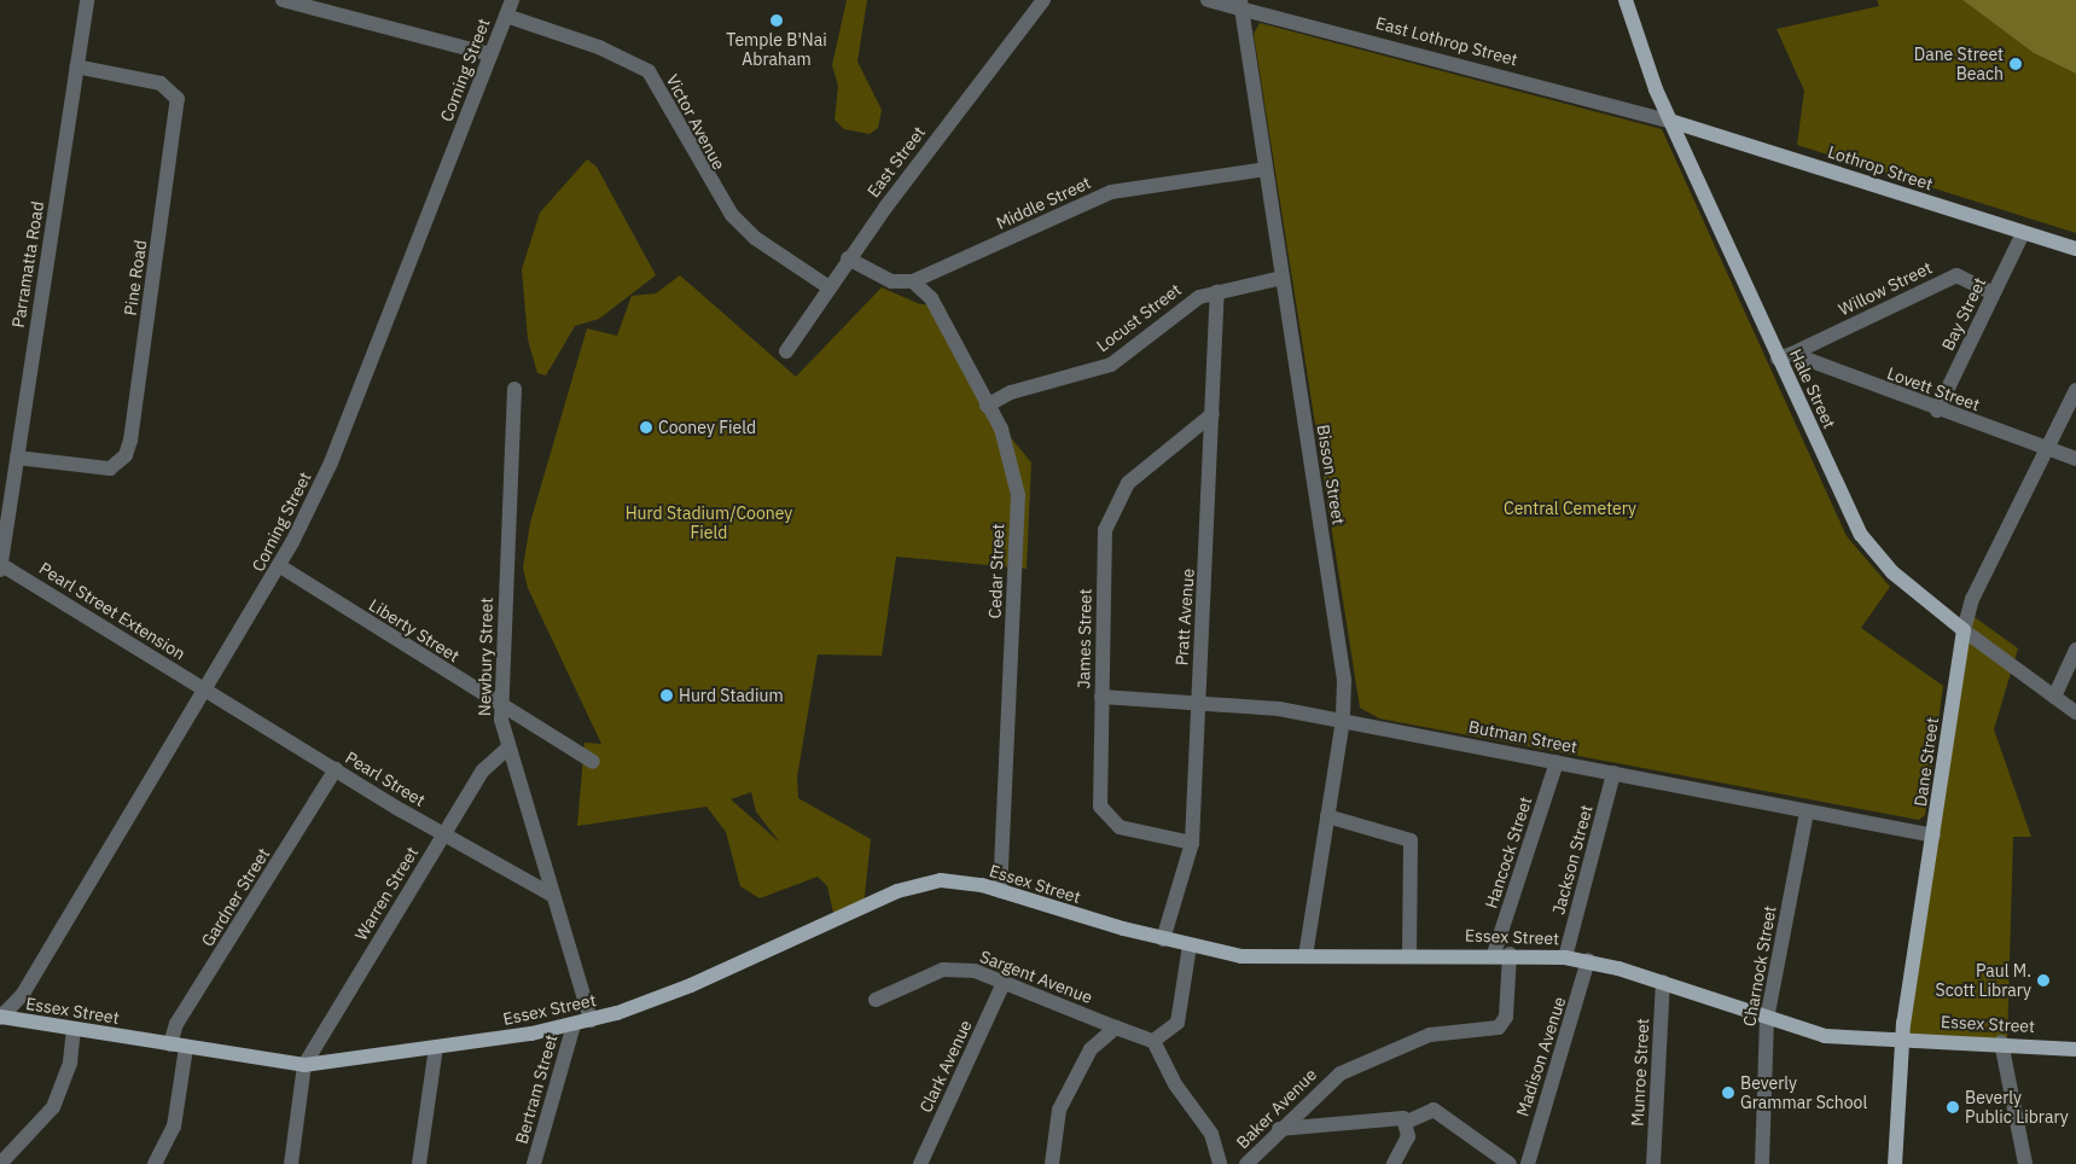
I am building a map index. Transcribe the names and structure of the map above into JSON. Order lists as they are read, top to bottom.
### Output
{
  "streets": {
    "main road": [
      "Lothrop Street",
      "Hale Street",
      "Dane Street",
      "Essex Street"
    ],
    "street": [
      "East Lothrop Street",
      "Corning Street",
      "Victor Avenue",
      "East Street",
      "Middle Street",
      "Parramatta Road",
      "Pine Road",
      "Willow Street",
      "Bay Street",
      "Locust Street",
      "Lovett Street",
      "Bisson Street",
      "Cedar Street",
      "Pearl Street Extension",
      "Pratt Avenue",
      "Liberty Street",
      "James Street",
      "Newbury Street",
      "Butman Street",
      "Pearl Street",
      "Hancock Street",
      "Jackson Street",
      "Warren Street",
      "Gardner Street",
      "Charnock Street",
      "Sargent Avenue",
      "Madison Avenue",
      "Clark Avenue",
      "Munroe Street",
      "Bertram Street",
      "Baker Avenue"
    ]
  },
  "crossings": [
    ["East Lothrop Street", "Lothrop Street"],
    ["East Lothrop Street", "Hale Street"],
    ["East Lothrop Street", "Bisson Street"],
    ["Corning Street", "Victor Avenue"],
    ["Corning Street", "Pearl Street Extension"],
    ["Corning Street", "Liberty Street"],
    ["Corning Street", "Pearl Street"],
    ["Corning Street", "Essex Street"],
    ["Victor Avenue", "East Street"],
    ["Lothrop Street", "Bay Street"],
    ["Lothrop Street", "Hale Street"],
    ["Middle Street", "Bisson Street"],
    ["Middle Street", "Cedar Street"],
    ["Parramatta Road", "Pine Road"],
    ["Parramatta Road", "Pearl Street Extension"],
    ["Willow Street", "Bay Street"],
    ["Willow Street", "Hale Street"],
    ["Willow Street", "Lovett Street"],
    ["Bay Street", "Lovett Street"],
    ["Locust Street", "Bisson Street"],
    ["Locust Street", "Cedar Street"],
    ["Locust Street", "Pratt Avenue"],
    ["Hale Street", "Lovett Street"],
    ["Hale Street", "Dane Street"],
    ["Lovett Street", "Dane Street"],
    ["Bisson Street", "Butman Street"],
    ["Bisson Street", "Essex Street"],
    ["Cedar Street", "Essex Street"],
    ["Pearl Street Extension", "Pearl Street"],
    ["Pratt Avenue", "James Street"],
    ["Pratt Avenue", "Butman Street"],
    ["Pratt Avenue", "Essex Street"],
    ["Liberty Street", "Newbury Street"],
    ["James Street", "Butman Street"],
    ["Newbury Street", "Pearl Street"],
    ["Newbury Street", "Essex Street"],
    ["Newbury Street", "Warren Street"],
    ["Butman Street", "Dane Street"],
    ["Butman Street", "Hancock Street"],
    ["Butman Street", "Jackson Street"],
    ["Butman Street", "Charnock Street"],
    ["Dane Street", "Essex Street"],
    ["Pearl Street", "Warren Street"],
    ["Pearl Street", "Gardner Street"],
    ["Hancock Street", "Essex Street"],
    ["Hancock Street", "Baker Avenue"],
    ["Jackson Street", "Essex Street"],
    ["Essex Street", "Warren Street"],
    ["Essex Street", "Gardner Street"],
    ["Essex Street", "Charnock Street"],
    ["Essex Street", "Madison Avenue"],
    ["Essex Street", "Munroe Street"],
    ["Essex Street", "Bertram Street"],
    ["Essex Street", "Baker Avenue"],
    ["Sargent Avenue", "Clark Avenue"]
  ],
  "parks": ["Central Cemetery", "Hurd Stadium/Cooney Field"],
  "places": [
    "Temple B'Nai Abraham",
    "Dane Street Beach",
    "Cooney Field",
    "Hurd Stadium",
    "Paul M. Scott Library",
    "Beverly Grammar School",
    "Beverly Public Library"
  ]
}
